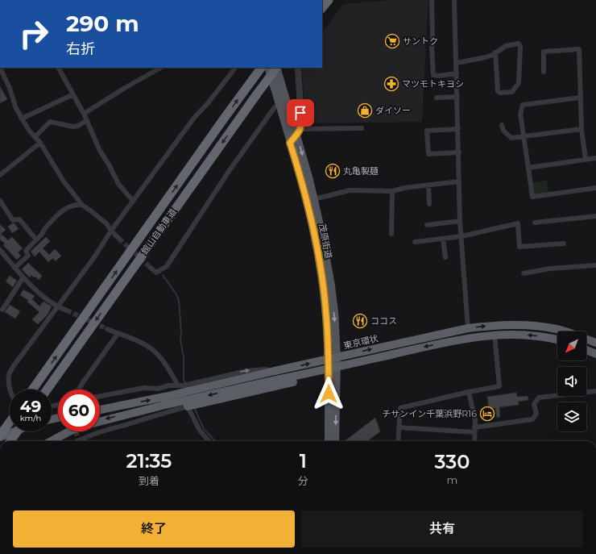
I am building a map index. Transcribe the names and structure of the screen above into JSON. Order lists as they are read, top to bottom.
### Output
{
  "streets": {
    "highway": ["館山自動車道", "東京環状"],
    "main road": ["茂原街道"]
  },
  "crossings": [
    ["茂原街道", "東京環状"]
  ],
  "places": {
    "supermarket": ["サントク"],
    "pharmacy": ["マツモトキヨシ"],
    "shop": ["ダイソー"],
    "restaurant": ["丸亀製麺", "ココス"],
    "hotel": ["チサンイン千葉浜野R16"]
  },
  "north": "bottom left",
  "page": {
    "turn": ["290 m", "右折"],
    "speed": "49 km/h",
    "limit": "60",
    "eta": [
      "21:35",
      "到着",
      "1",
      "分",
      "330",
      "m"
    ],
    "buttons": ["終了", "共有"]
  }
}
